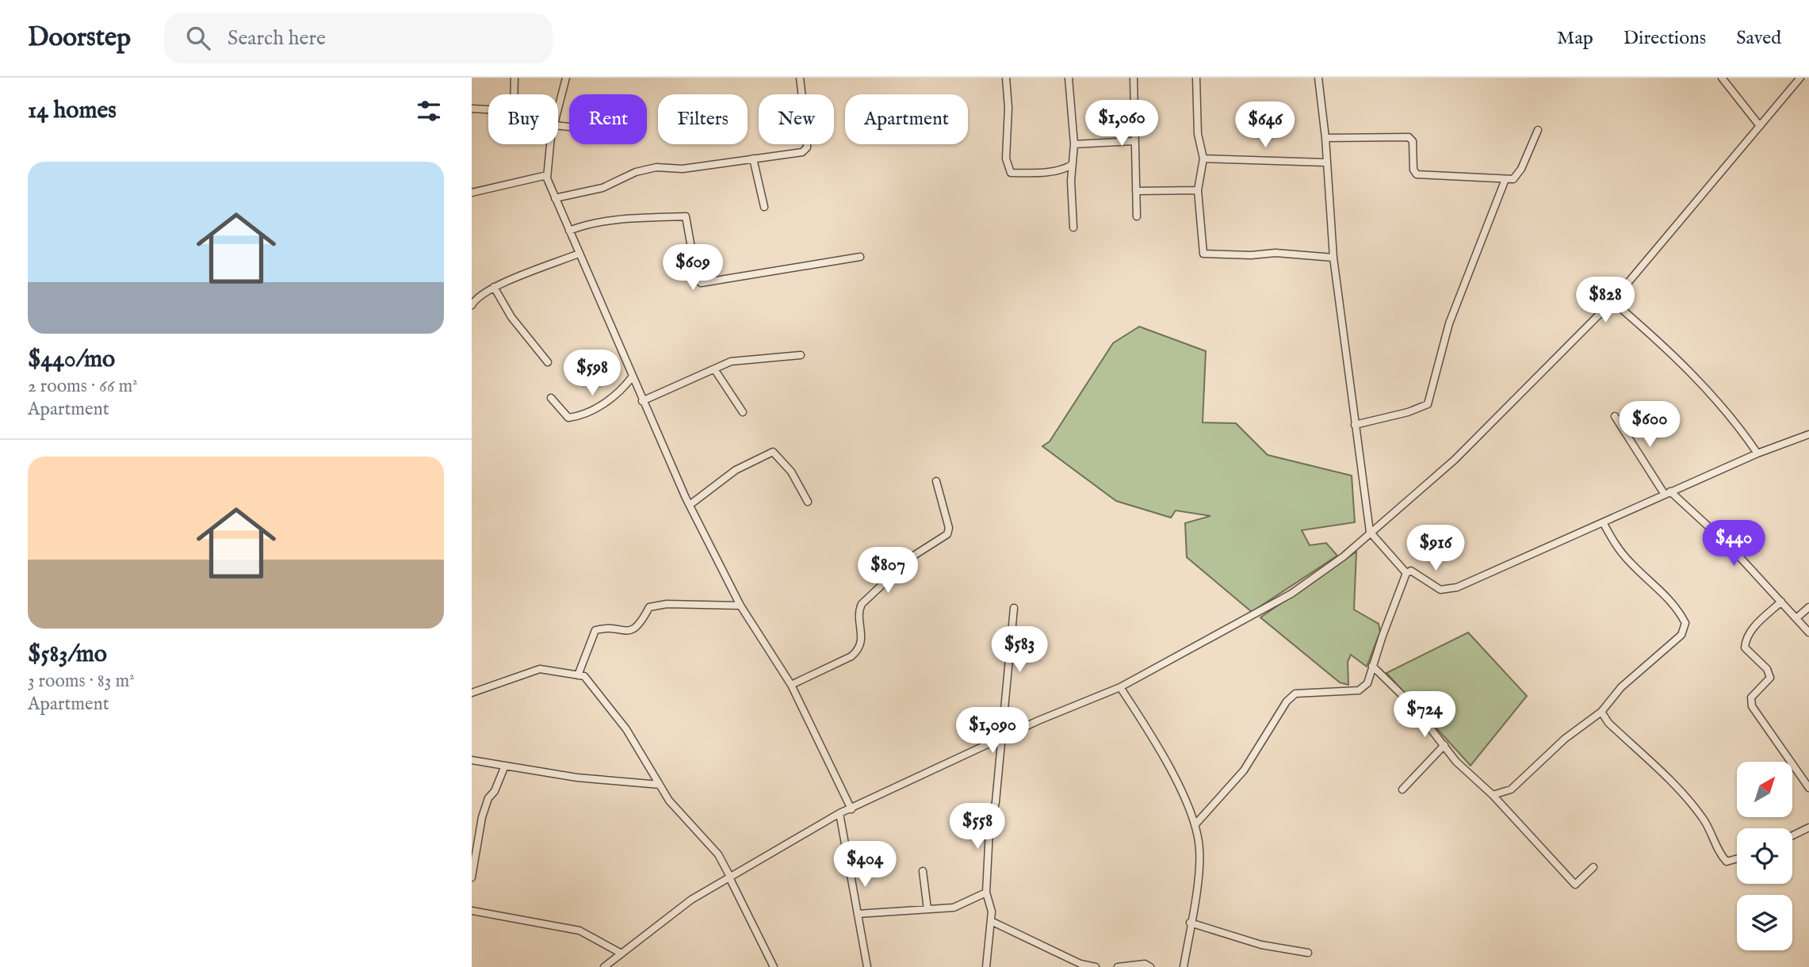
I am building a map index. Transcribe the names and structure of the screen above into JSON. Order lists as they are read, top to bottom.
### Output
{
  "north": "top right",
  "page": {
    "header": "Doorstep",
    "search": "Search here",
    "nav": ["Map", "Directions", "Saved"],
    "heading": "14 homes",
    "chip": [
      "Buy",
      "Rent",
      "Filters",
      "New",
      "Apartment"
    ],
    "price": [
      "$1,060",
      "$646",
      "$609",
      "$828",
      "$598",
      "$600",
      "$440",
      "$916",
      "$807",
      "$583",
      "$724",
      "$1,090",
      "$558",
      "$404"
    ],
    "list": [
      {
        "name": "$440/mo",
        "note": "2 rooms · 66 m² · Apartment"
      },
      {
        "name": "$583/mo",
        "note": "3 rooms · 83 m² · Apartment"
      }
    ]
  }
}
